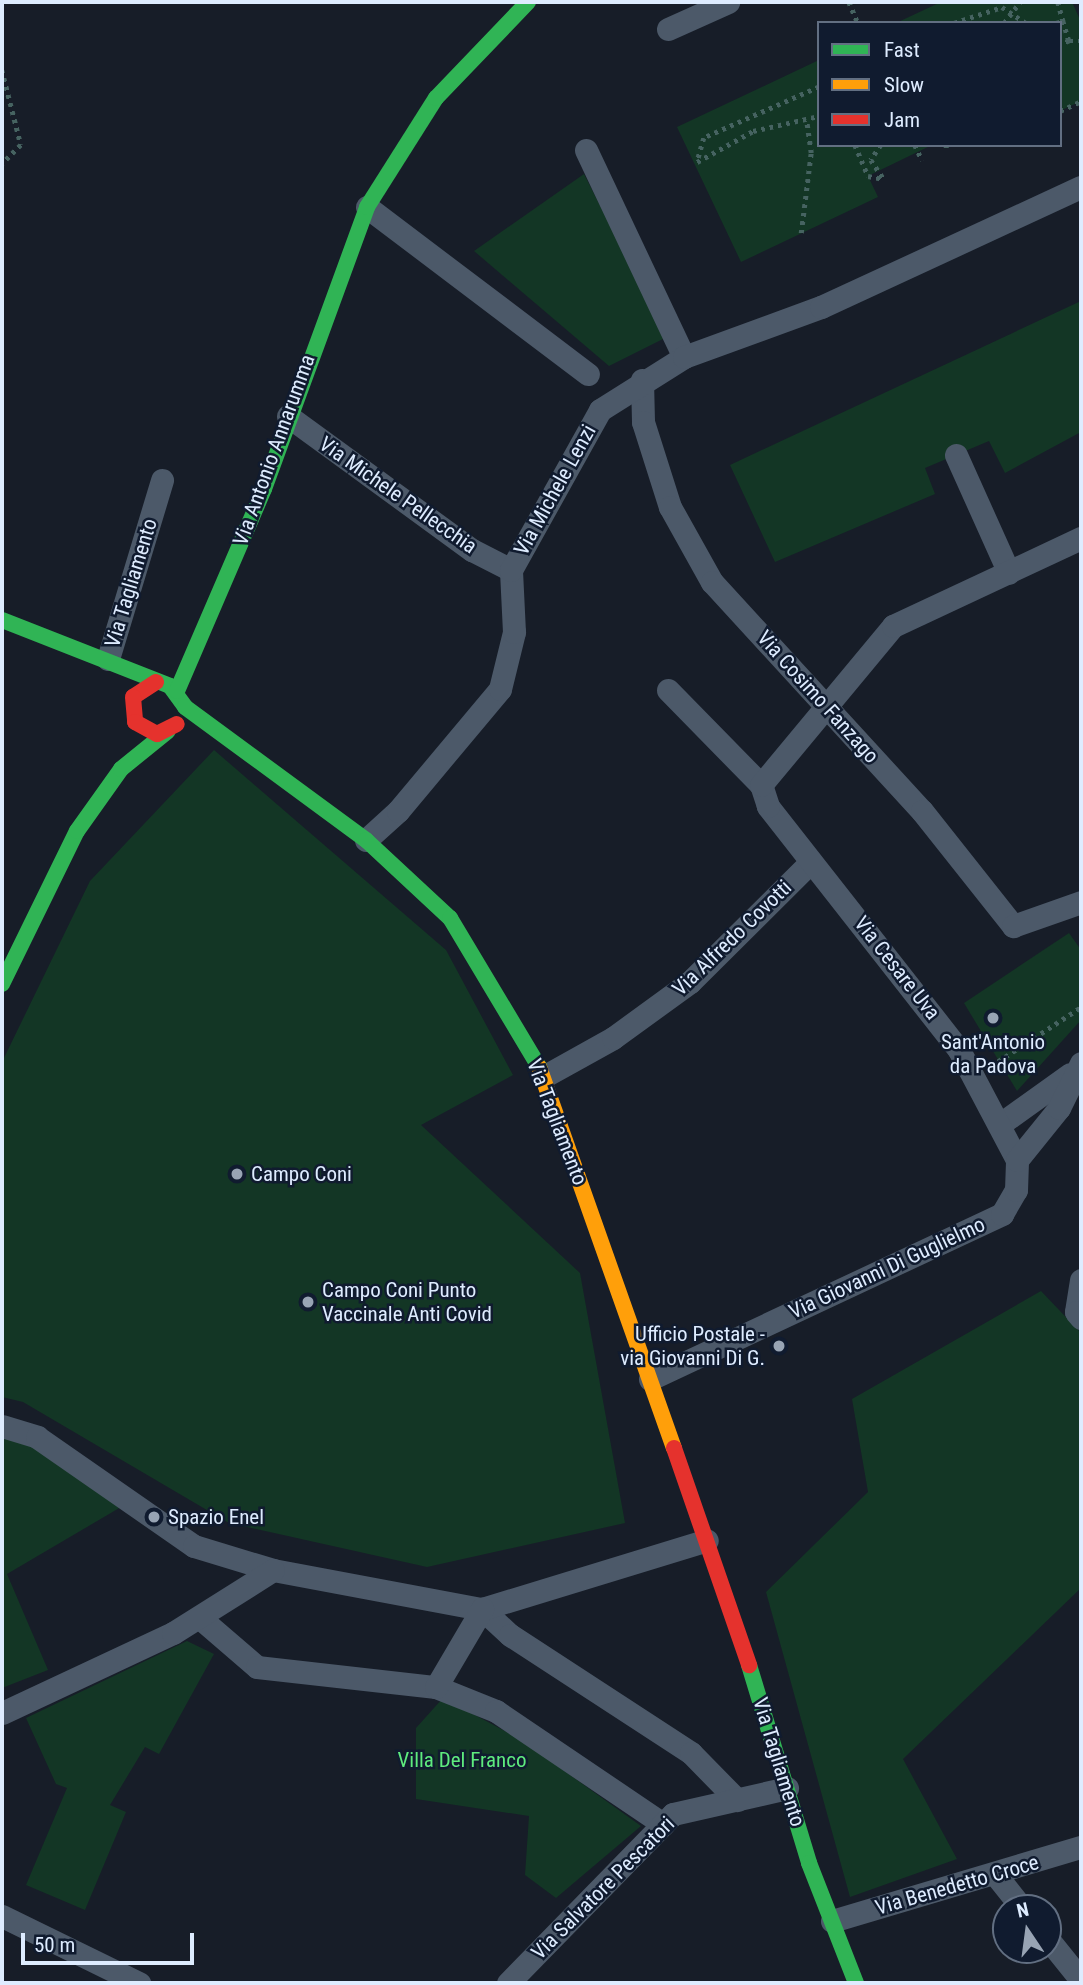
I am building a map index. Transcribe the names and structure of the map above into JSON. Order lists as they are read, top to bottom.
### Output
{
  "streets": {
    "street": [
      "Via Antonio Annarumma",
      "Via Michele Lenzi",
      "Via Michele Pellecchia",
      "Via Tagliamento",
      "Via Cosimo Fanzago",
      "Via Alfredo Covotti",
      "Via Cesare Uva",
      "Via Giovanni Di Guglielmo",
      "Via Benedetto Croce",
      "Via Salvatore Pescatori"
    ]
  },
  "crossings": [
    ["Via Antonio Annarumma", "Via Michele Pellecchia"],
    ["Via Antonio Annarumma", "Via Tagliamento"],
    ["Via Michele Lenzi", "Via Michele Pellecchia"],
    ["Via Michele Lenzi", "Via Tagliamento"],
    ["Via Michele Lenzi", "Via Cosimo Fanzago"],
    ["Via Tagliamento", "Via Alfredo Covotti"],
    ["Via Tagliamento", "Via Giovanni Di Guglielmo"],
    ["Via Tagliamento", "Via Benedetto Croce"],
    ["Via Tagliamento", "Via Salvatore Pescatori"],
    ["Via Alfredo Covotti", "Via Cesare Uva"],
    ["Via Cesare Uva", "Via Giovanni Di Guglielmo"]
  ],
  "parks": ["Villa Del Franco"],
  "places": [
    "Sant'Antonio da Padova",
    "Campo Coni",
    "Campo Coni Punto Vaccinale Anti Covid",
    "Ufficio Postale - via Giovanni Di G.",
    "Spazio Enel"
  ],
  "legend": ["Fast", "Slow", "Jam"],
  "scale_bar": "50 m",
  "north": "top"
}
